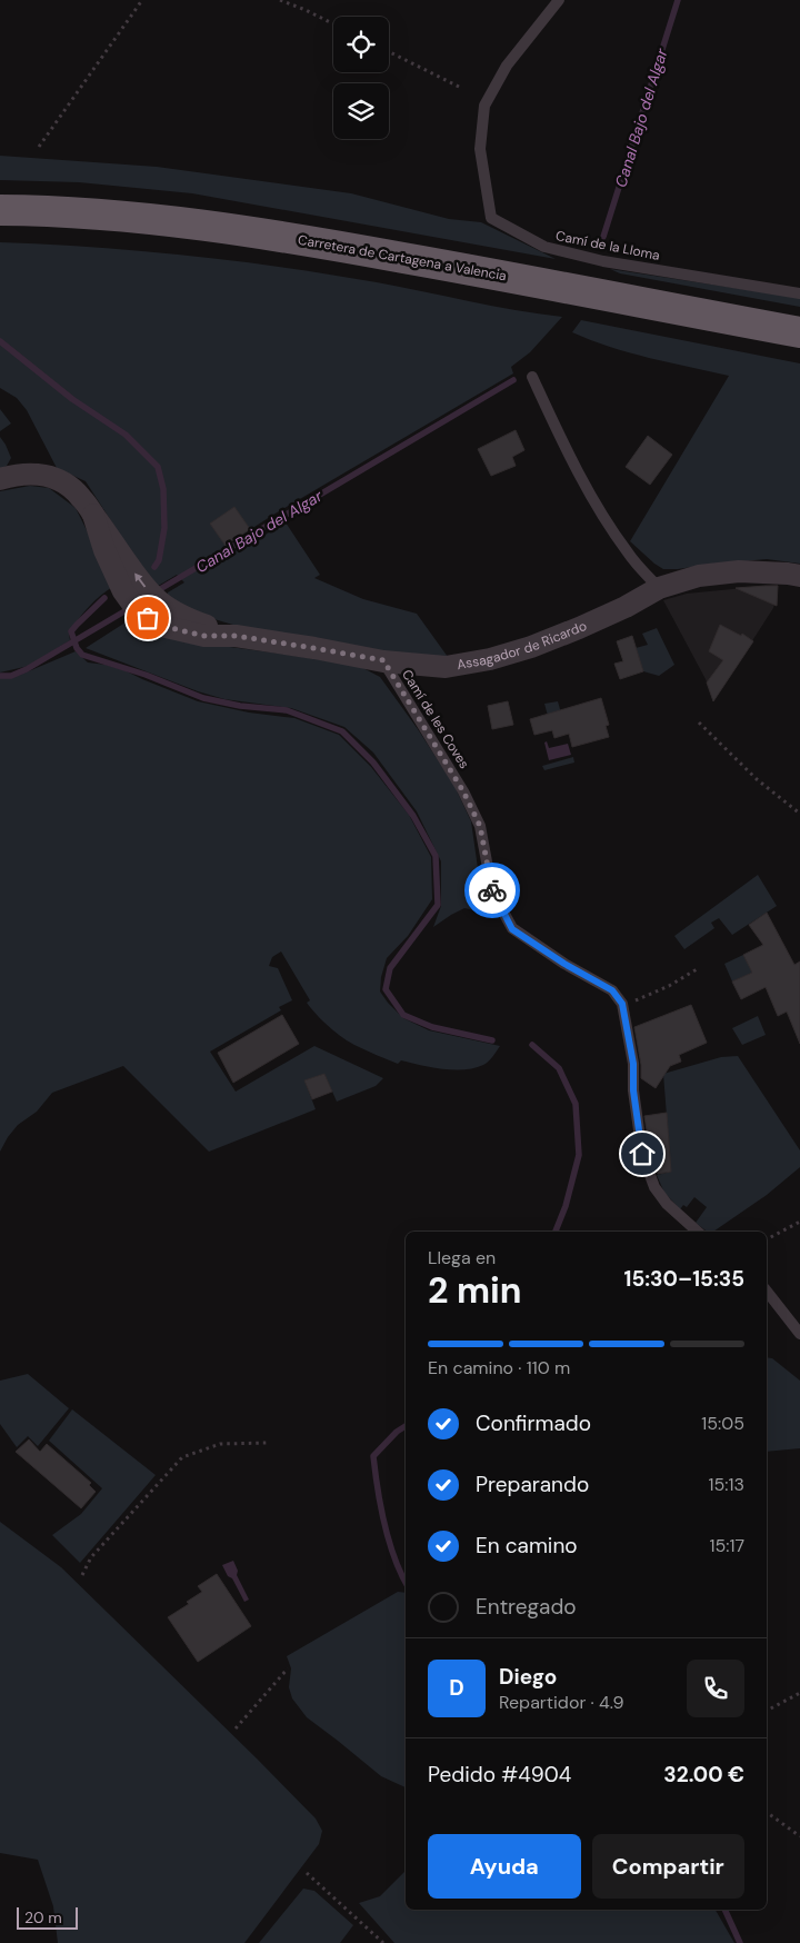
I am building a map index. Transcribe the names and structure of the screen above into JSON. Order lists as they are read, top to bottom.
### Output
{
  "streets": {
    "highway": ["Carretera de Cartagena a Valencia"],
    "street": ["Assagador de Ricardo"],
    "lane": ["Camí de la Lloma", "Camí de les Coves"]
  },
  "crossings": [
    ["Assagador de Ricardo", "Camí de les Coves"]
  ],
  "water": ["Canal Bajo del Algar"],
  "scale_bar": "20 m",
  "page": {
    "heading": ["2 min", "Llega en", "15:30–15:35"],
    "panel": [
      "Diego",
      "Repartidor · 4.9",
      "Pedido #4904",
      "32.00 €"
    ],
    "bar": "En camino · 110 m",
    "list": [
      ["Confirmado", "15:05"],
      ["Preparando", "15:13"],
      ["En camino", "15:17"],
      "Entregado"
    ],
    "round": "D",
    "buttons": ["Ayuda", "Compartir"],
    "scale": "20 m"
  }
}
